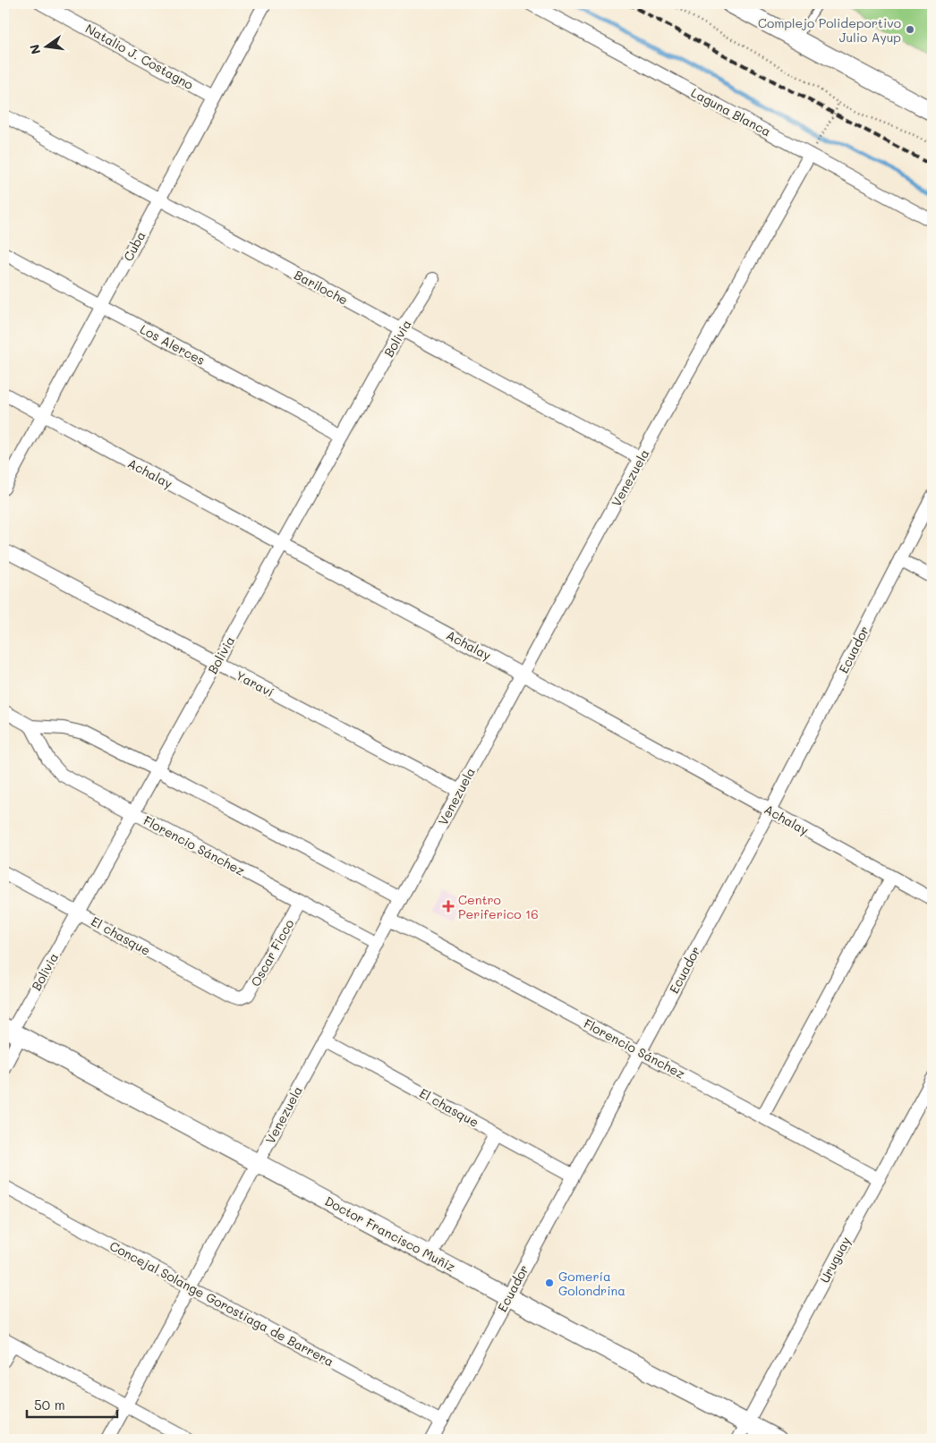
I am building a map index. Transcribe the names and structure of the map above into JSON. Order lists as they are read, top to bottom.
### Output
{
  "streets": {
    "main road": ["Doctor Francisco Muñiz"],
    "street": [
      "Natalio J. Costagno",
      "Laguna Blanca",
      "Cuba",
      "Bariloche",
      "Bolivia",
      "Los Alerces",
      "Achalay",
      "Venezuela",
      "Ecuador",
      "Yaraví",
      "Florencio Sánchez",
      "El chasque",
      "Oscar Ficco",
      "Uruguay",
      "Concejal Solange Gorostiaga de Barrera"
    ]
  },
  "crossings": [
    ["Natalio J. Costagno", "Cuba"],
    ["Laguna Blanca", "Venezuela"],
    ["Cuba", "Bariloche"],
    ["Cuba", "Los Alerces"],
    ["Cuba", "Achalay"],
    ["Bariloche", "Bolivia"],
    ["Bariloche", "Venezuela"],
    ["Bolivia", "Los Alerces"],
    ["Bolivia", "Achalay"],
    ["Bolivia", "Yaraví"],
    ["Bolivia", "Florencio Sánchez"],
    ["Bolivia", "El chasque"],
    ["Bolivia", "Doctor Francisco Muñiz"],
    ["Achalay", "Venezuela"],
    ["Achalay", "Ecuador"],
    ["Venezuela", "Yaraví"],
    ["Venezuela", "Florencio Sánchez"],
    ["Venezuela", "El chasque"],
    ["Venezuela", "Doctor Francisco Muñiz"],
    ["Venezuela", "Concejal Solange Gorostiaga de Barrera"],
    ["Ecuador", "Florencio Sánchez"],
    ["Ecuador", "El chasque"],
    ["Ecuador", "Doctor Francisco Muñiz"],
    ["Ecuador", "Concejal Solange Gorostiaga de Barrera"],
    ["Florencio Sánchez", "Oscar Ficco"],
    ["Florencio Sánchez", "Uruguay"],
    ["El chasque", "Oscar Ficco"],
    ["Doctor Francisco Muñiz", "Uruguay"]
  ],
  "places": {
    "other": ["Complejo Polideportivo Julio Ayup", "Gomería Golondrina"],
    "health": ["Centro Periferico 16"]
  },
  "scale_bar": "50 m",
  "north": "left"
}
